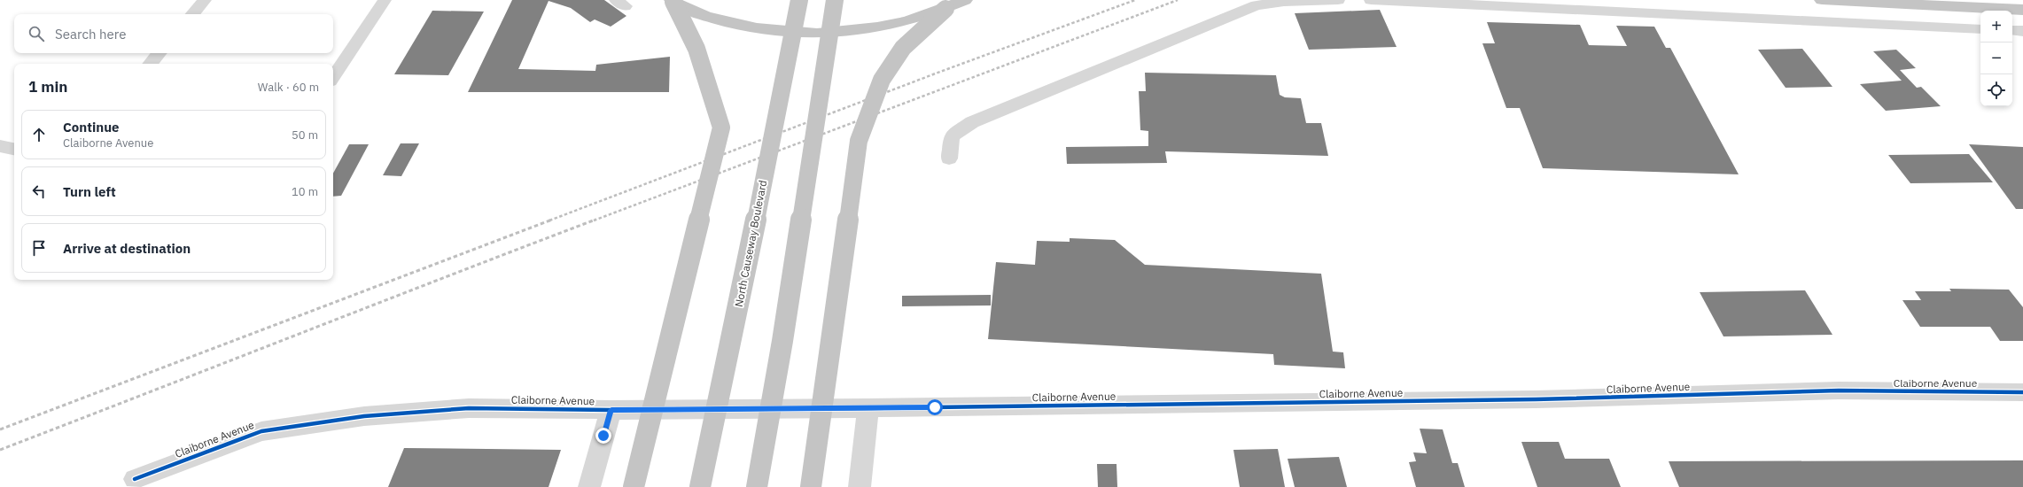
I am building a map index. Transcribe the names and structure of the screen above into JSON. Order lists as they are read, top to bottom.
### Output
{
  "streets": {
    "highway": ["North Causeway Boulevard"],
    "street": ["Claiborne Avenue"]
  },
  "page": {
    "map_buttons": ["+", "−"],
    "search": "Search here",
    "heading": ["1 min", "Walk · 60 m"],
    "list": [
      ["Continue", "Claiborne Avenue", "50 m"],
      ["Turn left", "10 m"],
      "Arrive at destination"
    ]
  }
}
